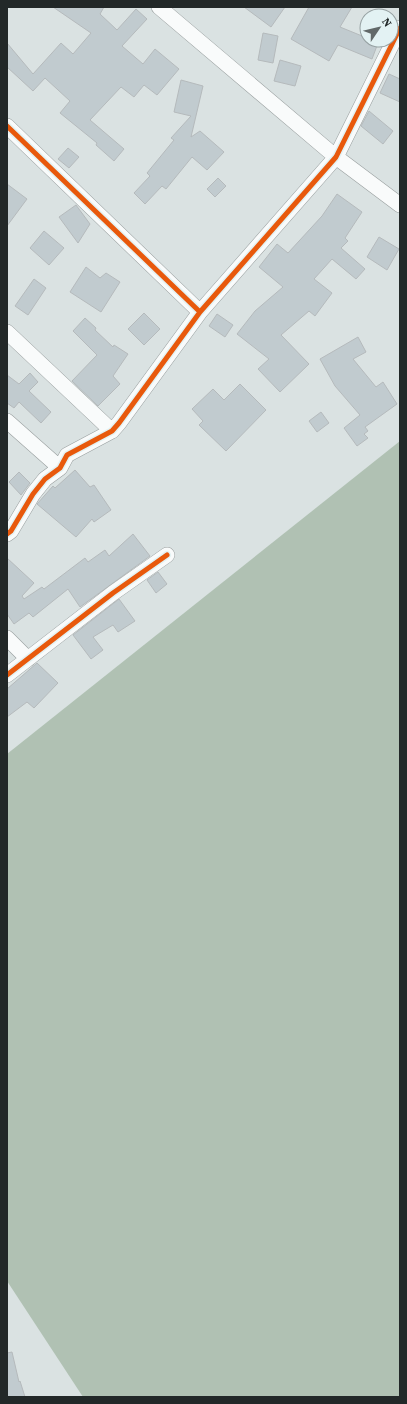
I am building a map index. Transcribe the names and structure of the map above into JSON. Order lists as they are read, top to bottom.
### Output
{
  "north": "top right"
}
